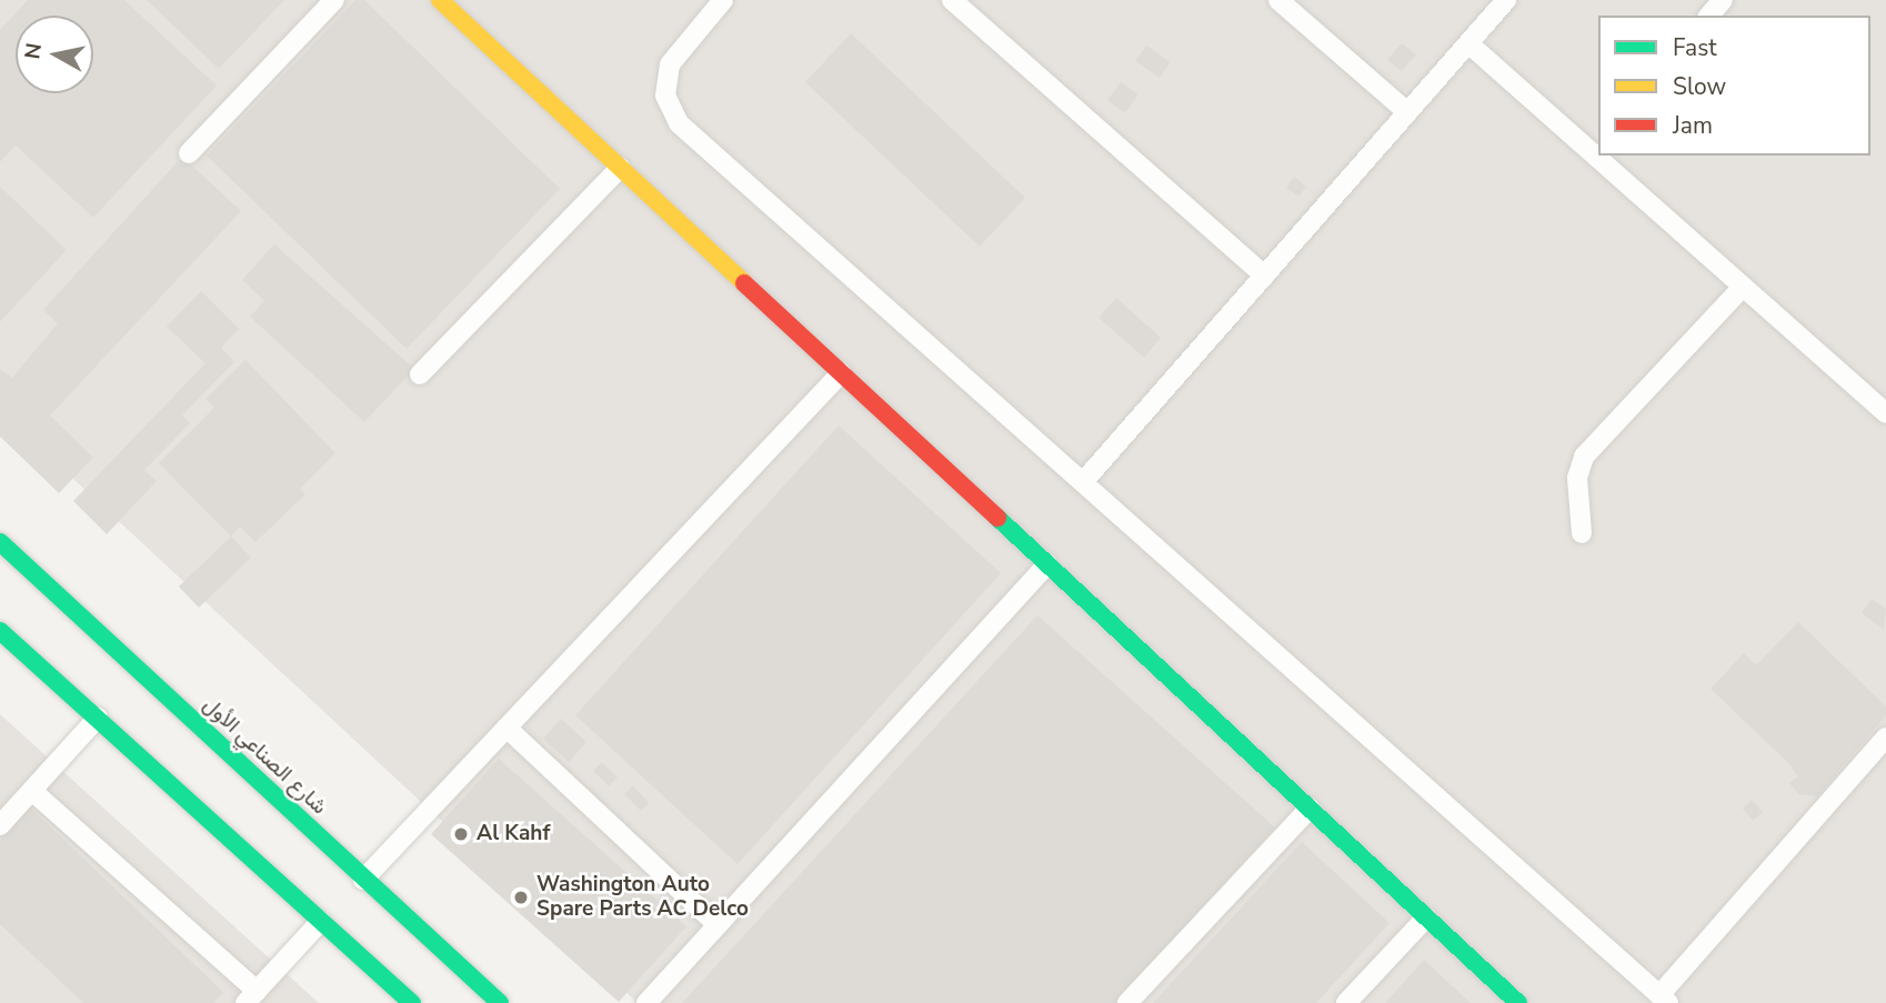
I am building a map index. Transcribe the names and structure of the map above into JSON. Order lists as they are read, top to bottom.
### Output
{
  "streets": {
    "street": ["شارع الصناعي الأول"]
  },
  "places": ["Al Kahf", "Washington Auto Spare Parts AC Delco"],
  "legend": ["Fast", "Slow", "Jam"],
  "north": "left"
}
